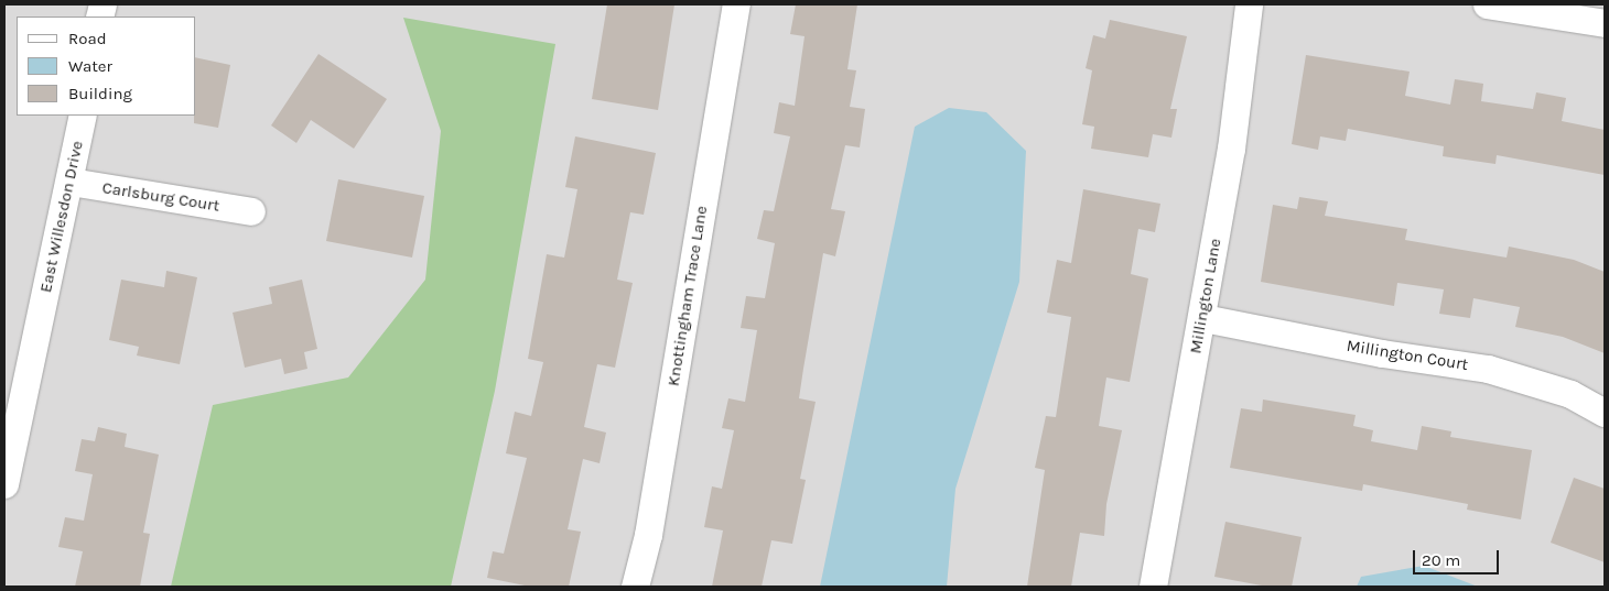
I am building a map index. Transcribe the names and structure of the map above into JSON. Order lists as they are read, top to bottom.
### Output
{
  "streets": {
    "street": [
      "Carlsburg Court",
      "East Willesdon Drive",
      "Knottingham Trace Lane",
      "Millington Lane",
      "Millington Court"
    ]
  },
  "crossings": [
    ["Carlsburg Court", "East Willesdon Drive"],
    ["Millington Lane", "Millington Court"]
  ],
  "legend": ["Road", "Water", "Building"],
  "scale_bar": "20 m"
}
